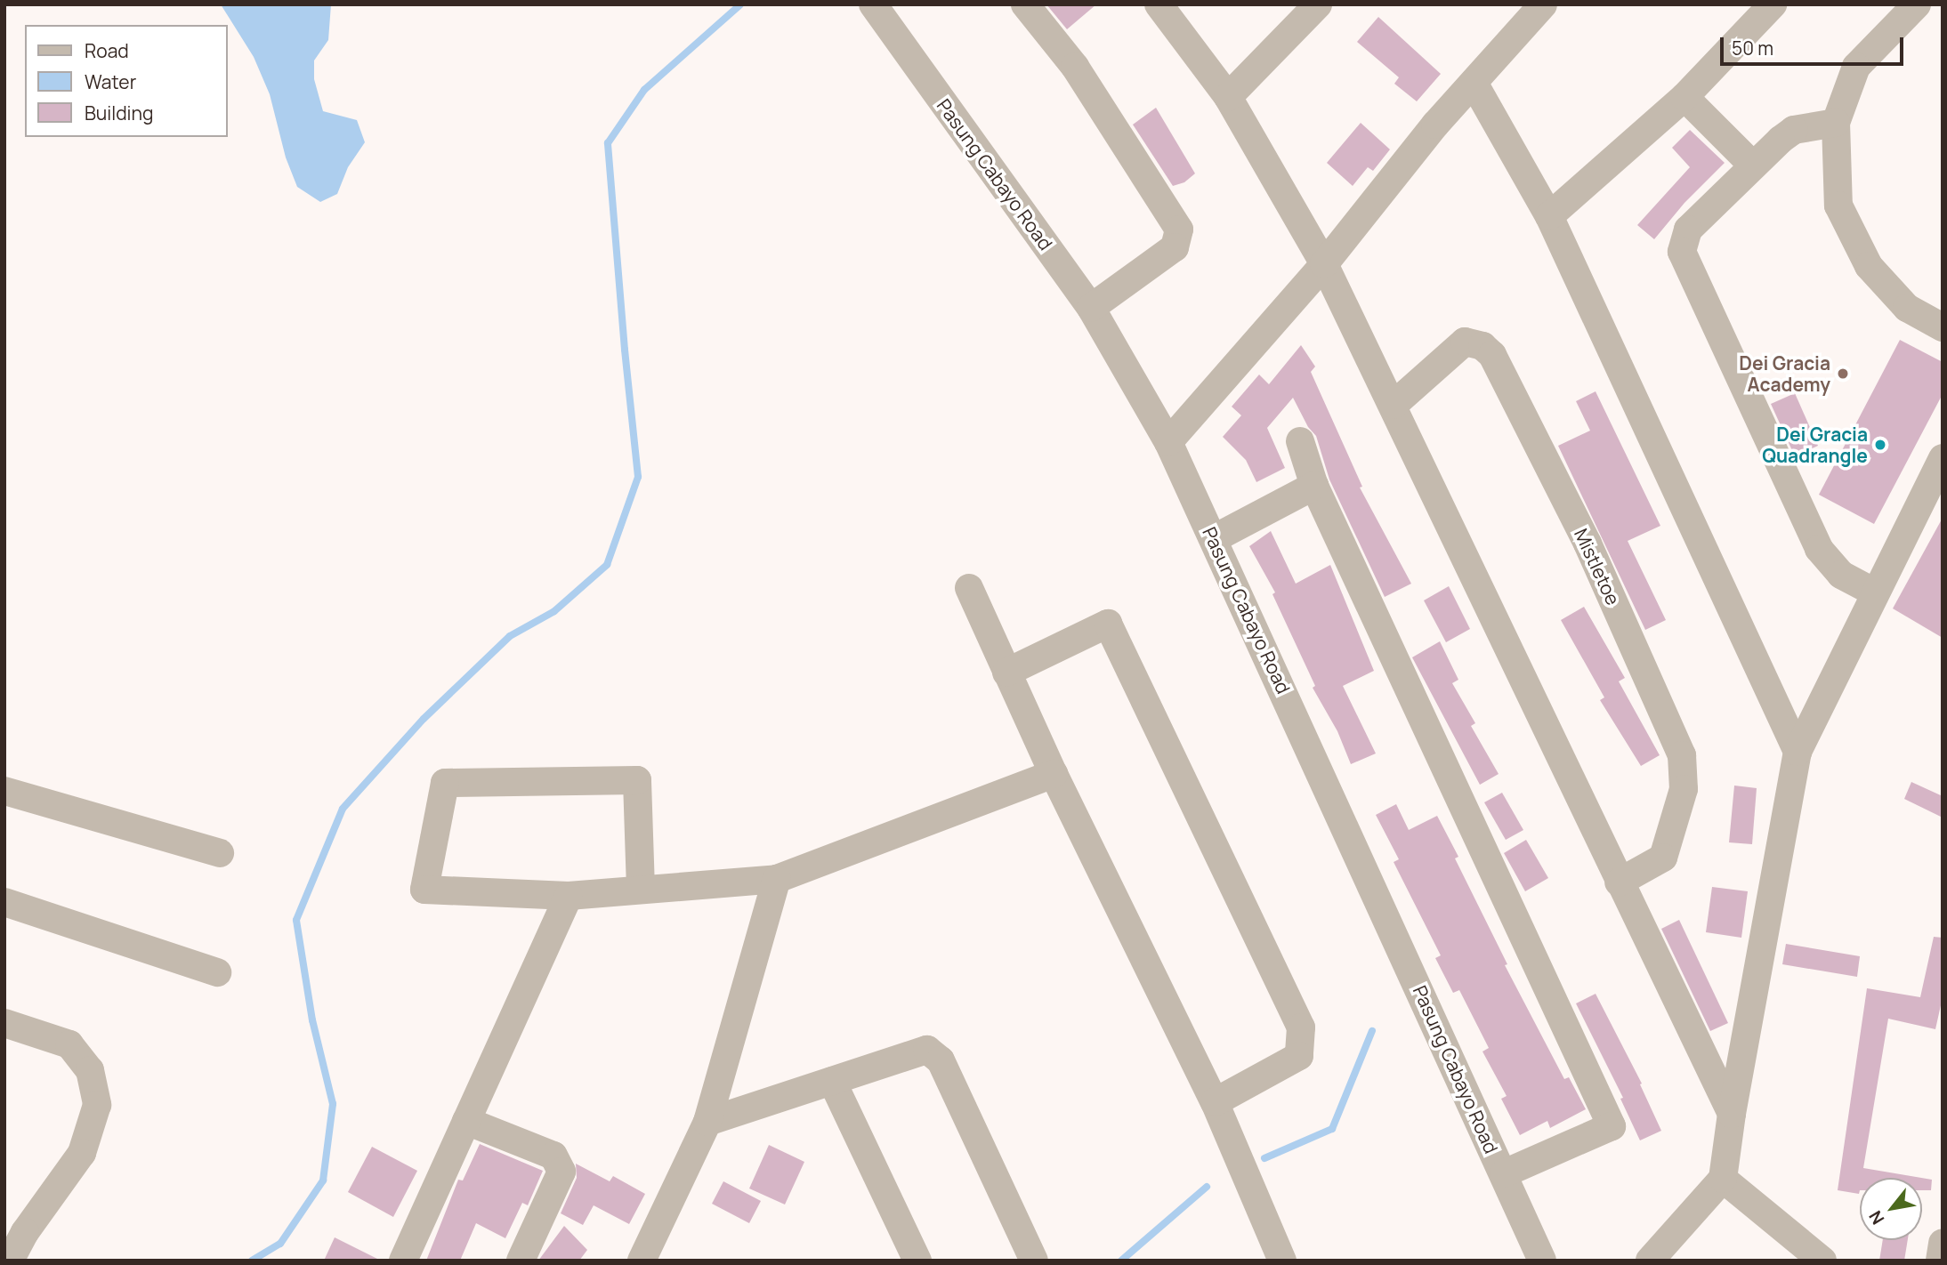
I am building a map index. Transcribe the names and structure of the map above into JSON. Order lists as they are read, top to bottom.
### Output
{
  "streets": {
    "street": ["Pasung Cabayo Road", "Mistletoe"]
  },
  "places": ["Dei Gracia Academy", "Dei Gracia Quadrangle"],
  "legend": ["Road", "Water", "Building"],
  "scale_bar": "50 m",
  "north": "bottom left"
}
